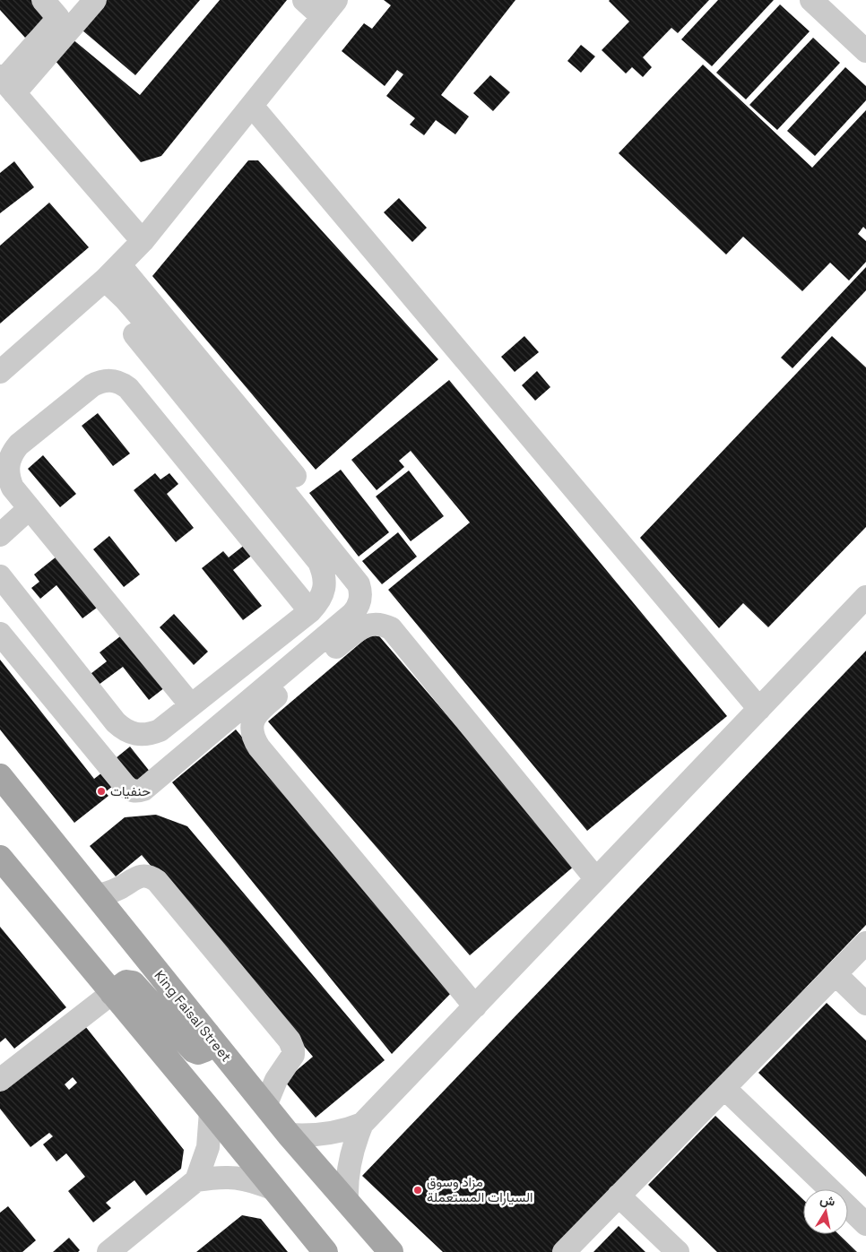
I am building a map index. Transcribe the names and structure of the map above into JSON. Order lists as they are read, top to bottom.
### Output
{
  "streets": {
    "main road": ["King Faisal Street"]
  },
  "places": ["حنفيات", "مزاد وسوق السيارات المستعملة"],
  "north": "top"
}
